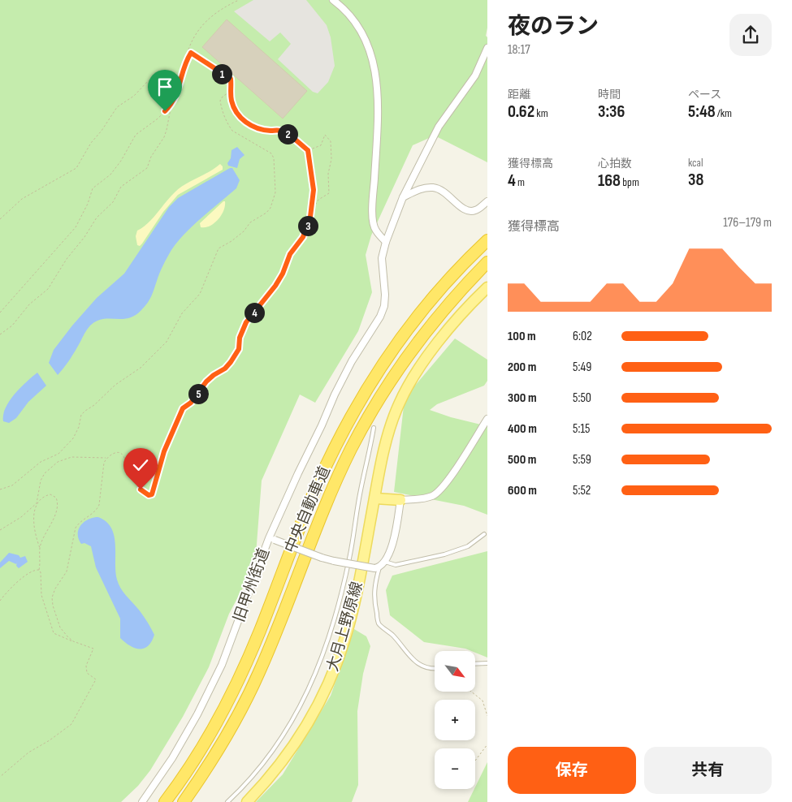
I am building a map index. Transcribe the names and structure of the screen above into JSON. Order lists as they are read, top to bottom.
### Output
{
  "streets": {
    "highway": ["中央自動車道"],
    "main road": ["大月上野原線"],
    "street": ["旧甲州街道"]
  },
  "north": "bottom right",
  "page": {
    "heading": ["夜のラン", "18:17"],
    "pins": [
      "1",
      "2",
      "3",
      "4",
      "5"
    ],
    "stats": [
      ["距離", "0.62 km"],
      ["時間", "3:36"],
      ["ペース", "5:48 /km"],
      ["獲得標高", "4 m"],
      ["心拍数", "168 bpm"],
      ["kcal", "38"]
    ],
    "chart": ["獲得標高", "176–179 m"],
    "list": [
      {
        "name": "100 m",
        "note": "6:02"
      },
      {
        "name": "200 m",
        "note": "5:49"
      },
      {
        "name": "300 m",
        "note": "5:50"
      },
      {
        "name": "400 m",
        "note": "5:15"
      },
      {
        "name": "500 m",
        "note": "5:59"
      },
      {
        "name": "600 m",
        "note": "5:52"
      }
    ],
    "map_buttons": ["+", "−"],
    "buttons": ["保存", "共有"]
  }
}
